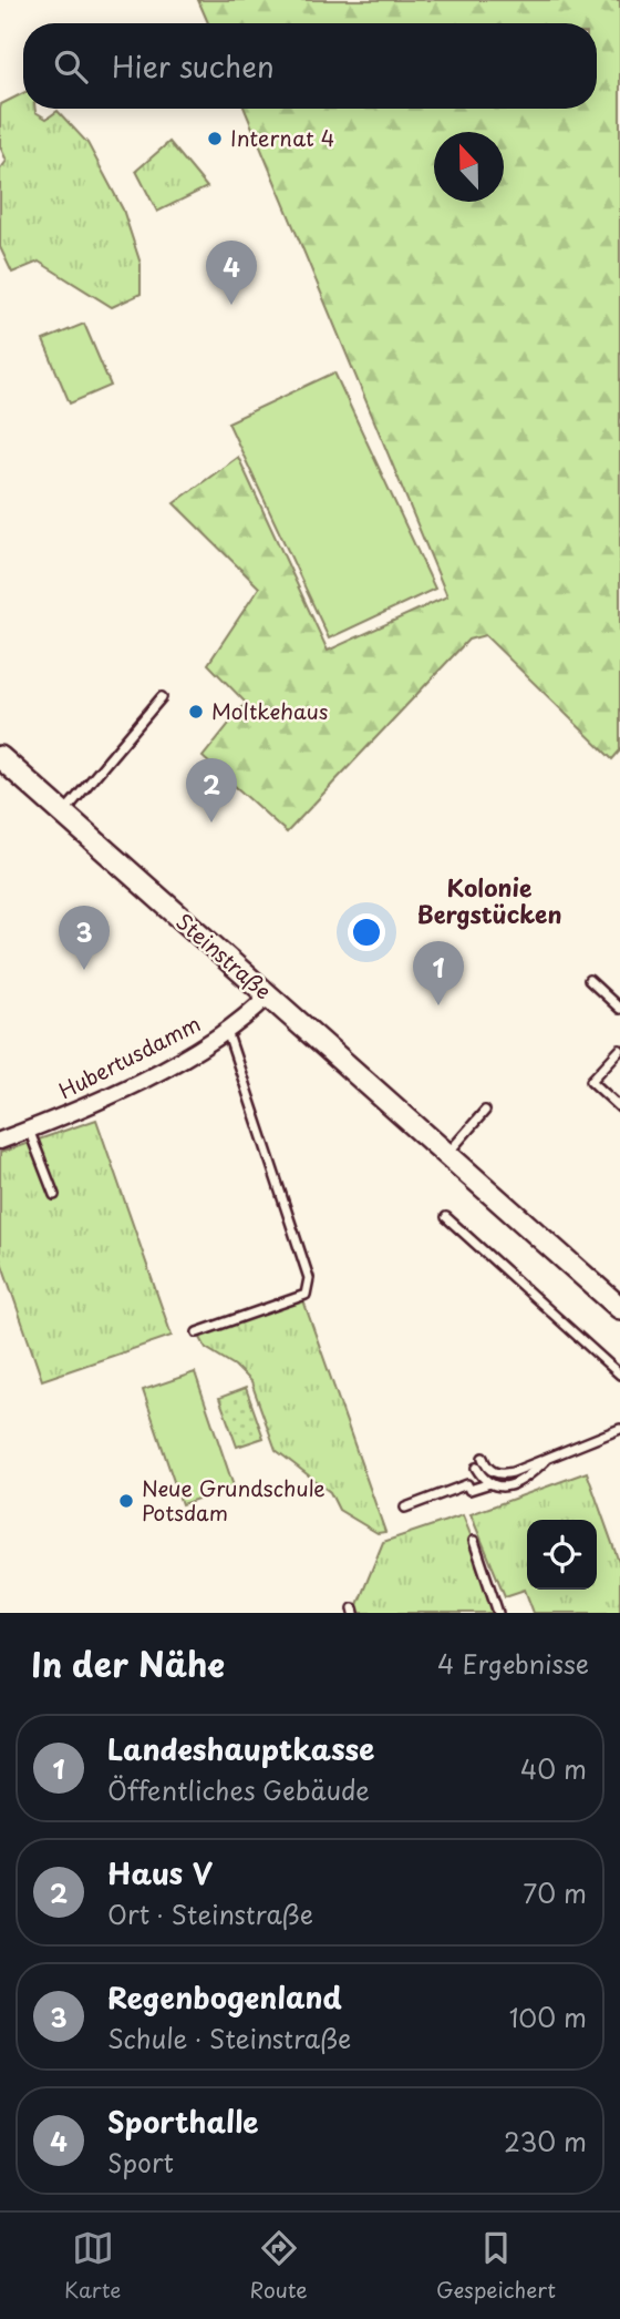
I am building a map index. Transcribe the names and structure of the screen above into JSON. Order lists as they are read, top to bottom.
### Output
{
  "streets": {
    "street": ["Steinstraße", "Hubertusdamm"]
  },
  "crossings": [
    ["Steinstraße", "Hubertusdamm"]
  ],
  "districts": ["Kolonie Bergstücken"],
  "places": ["Internat 4", "Moltkehaus", "Neue Grundschule Potsdam"],
  "north": "top",
  "page": {
    "search": "Hier suchen",
    "pins": [
      "4",
      "2",
      "3",
      "1"
    ],
    "heading": ["In der Nähe", "4 Ergebnisse"],
    "list": [
      {
        "mark": "1",
        "name": "Landeshauptkasse",
        "note": "Öffentliches Gebäude",
        "value": "40 m"
      },
      {
        "mark": "2",
        "name": "Haus V",
        "note": "Ort · Steinstraße",
        "value": "70 m"
      },
      {
        "mark": "3",
        "name": "Regenbogenland",
        "note": "Schule · Steinstraße",
        "value": "100 m"
      },
      {
        "mark": "4",
        "name": "Sporthalle",
        "note": "Sport",
        "value": "230 m"
      }
    ],
    "nav": ["Karte", "Route", "Gespeichert"]
  }
}
